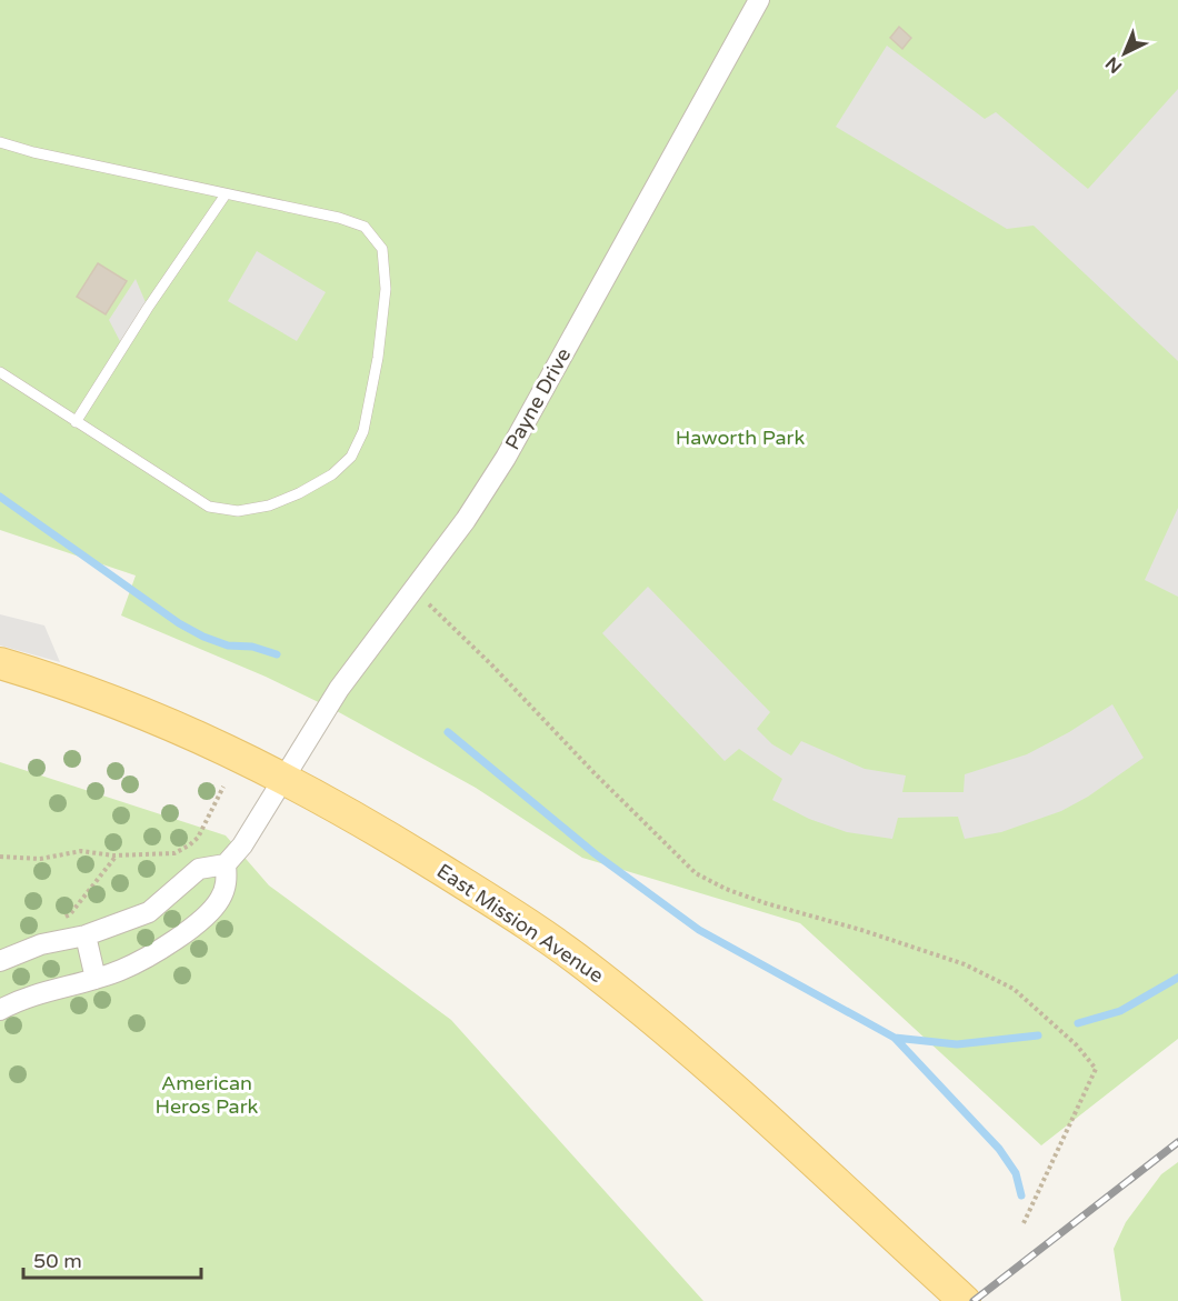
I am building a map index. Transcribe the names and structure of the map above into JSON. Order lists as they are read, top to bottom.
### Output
{
  "streets": {
    "main road": ["East Mission Avenue"],
    "street": ["Payne Drive"]
  },
  "crossings": [
    ["Payne Drive", "East Mission Avenue"]
  ],
  "parks": ["Haworth Park", "American Heros Park"],
  "scale_bar": "50 m",
  "north": "bottom left"
}
